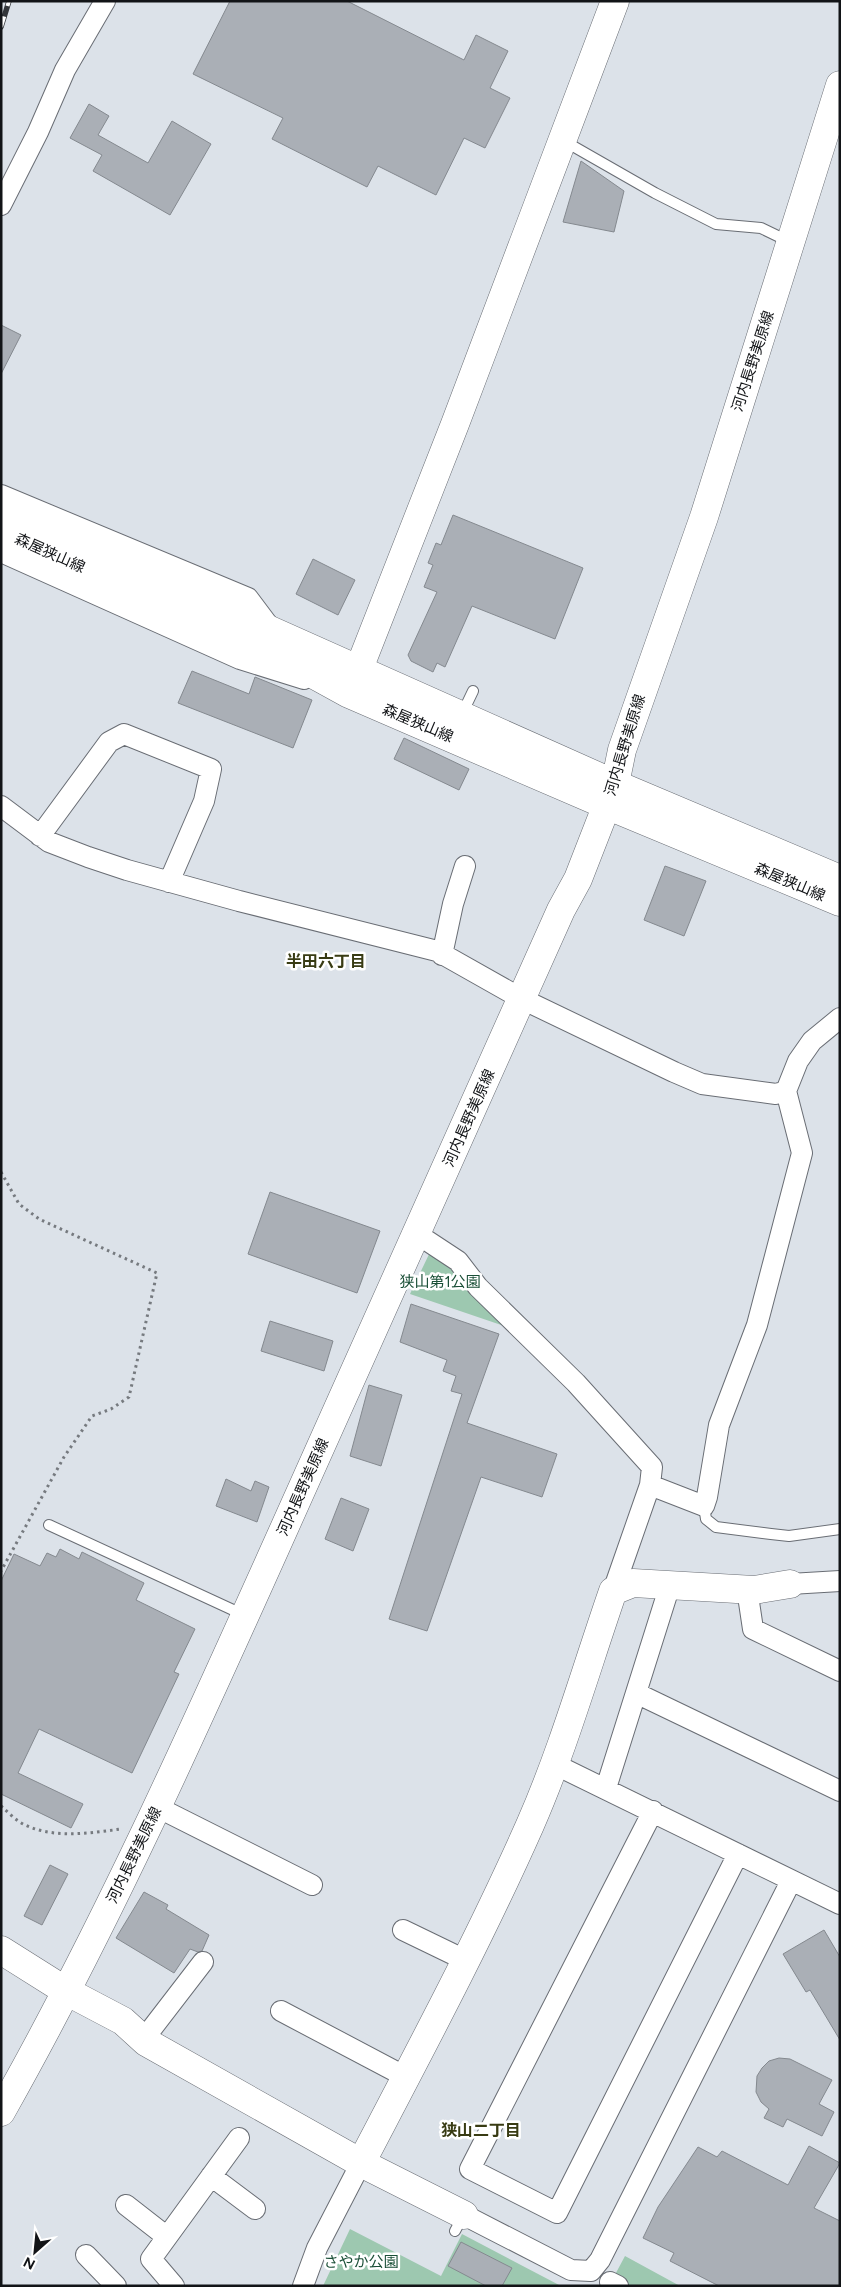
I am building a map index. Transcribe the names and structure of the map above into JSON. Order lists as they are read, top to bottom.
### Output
{
  "streets": {
    "main road": ["河内長野美原線", "森屋狭山線"]
  },
  "crossings": [
    ["河内長野美原線", "森屋狭山線"]
  ],
  "districts": ["半田六丁目", "狭山二丁目"],
  "parks": ["狭山第1公園", "さやか公園"],
  "north": "bottom left"
}
